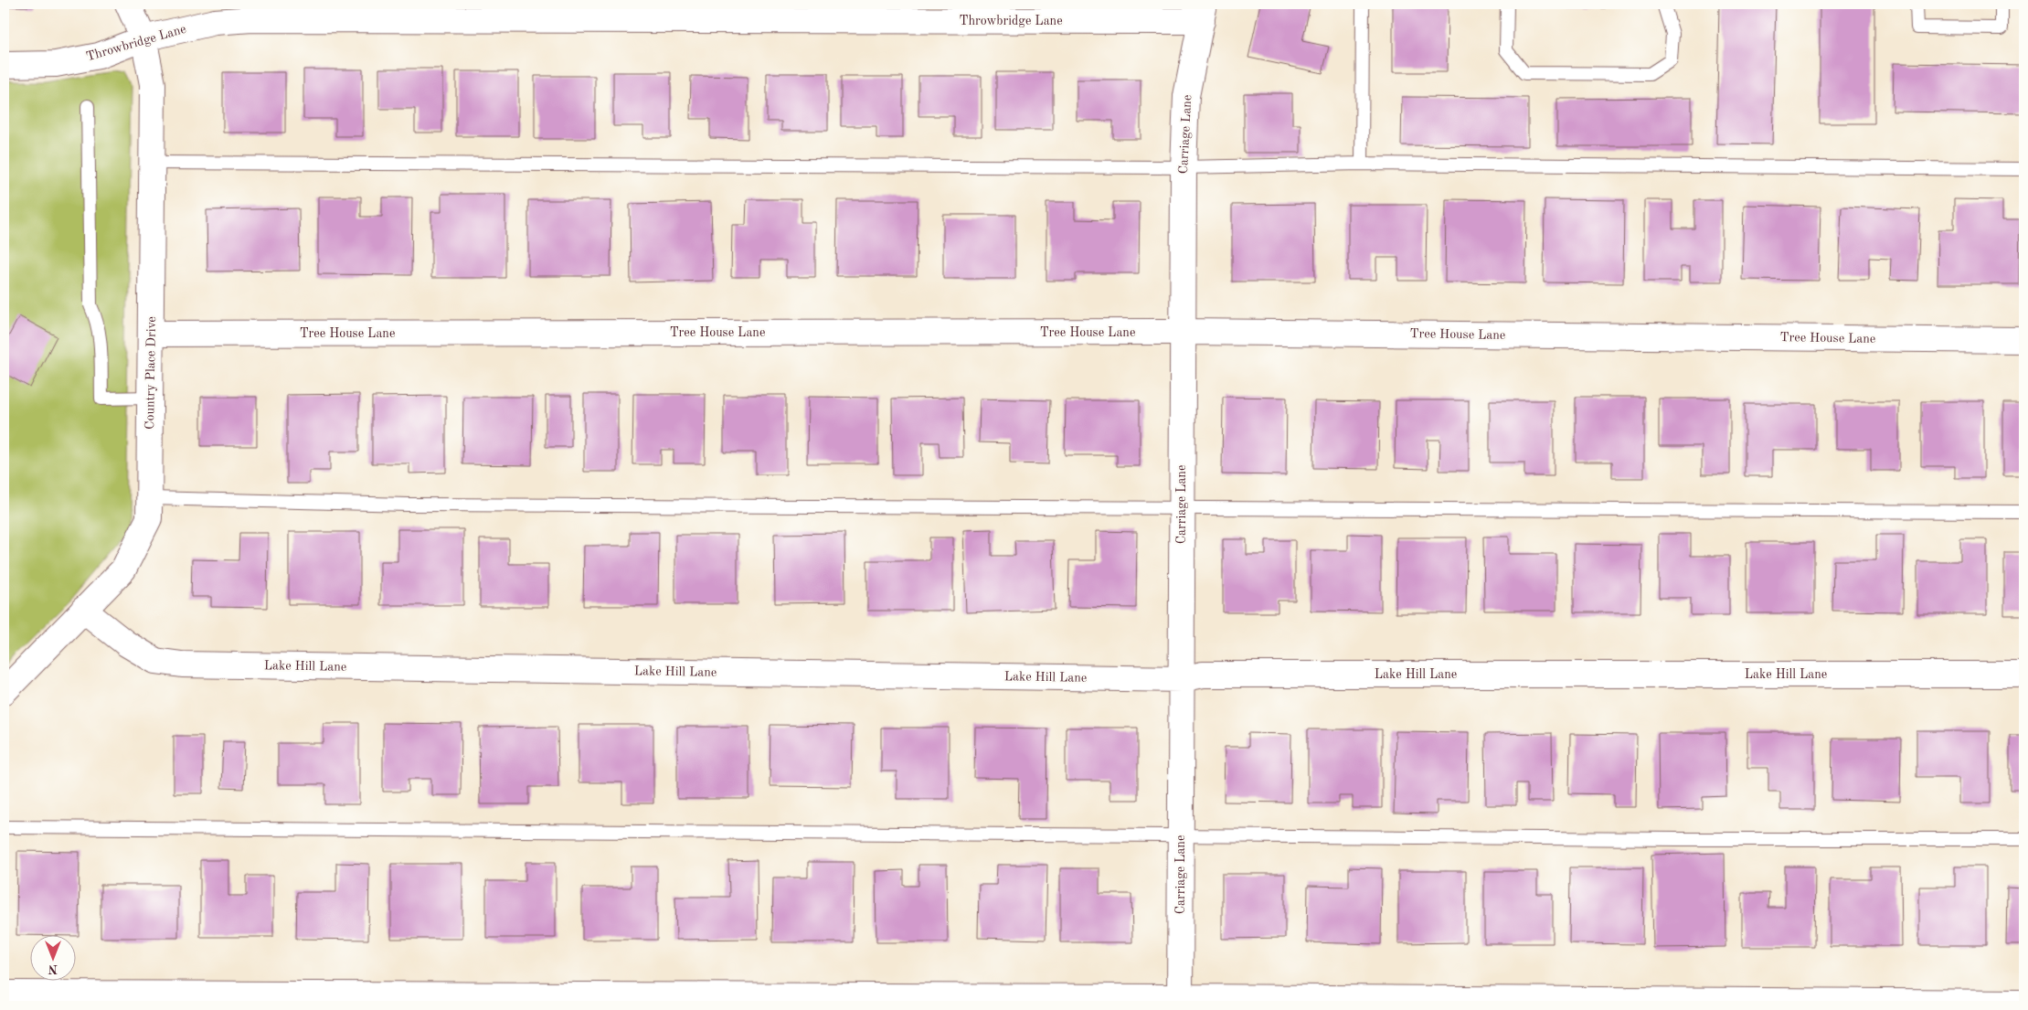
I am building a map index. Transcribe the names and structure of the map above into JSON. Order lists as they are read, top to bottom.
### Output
{
  "streets": {
    "street": [
      "Throwbridge Lane",
      "Carriage Lane",
      "Tree House Lane",
      "Country Place Drive",
      "Lake Hill Lane"
    ]
  },
  "crossings": [
    ["Throwbridge Lane", "Carriage Lane"],
    ["Throwbridge Lane", "Country Place Drive"],
    ["Carriage Lane", "Tree House Lane"],
    ["Carriage Lane", "Lake Hill Lane"],
    ["Tree House Lane", "Country Place Drive"],
    ["Country Place Drive", "Lake Hill Lane"]
  ],
  "north": "bottom"
}
